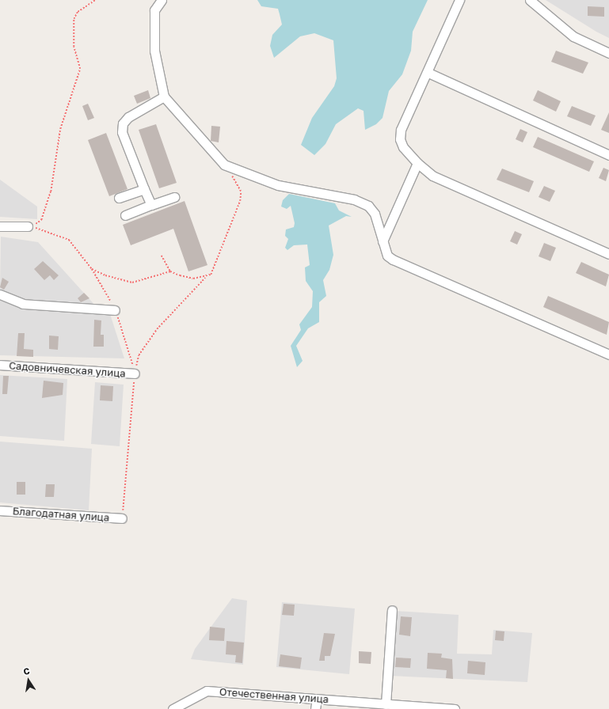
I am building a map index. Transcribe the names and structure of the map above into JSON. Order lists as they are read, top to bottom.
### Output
{
  "streets": {
    "street": ["Садовничевская улица", "Благодатная улица", "Отечественная улица"]
  },
  "north": "top"
}
